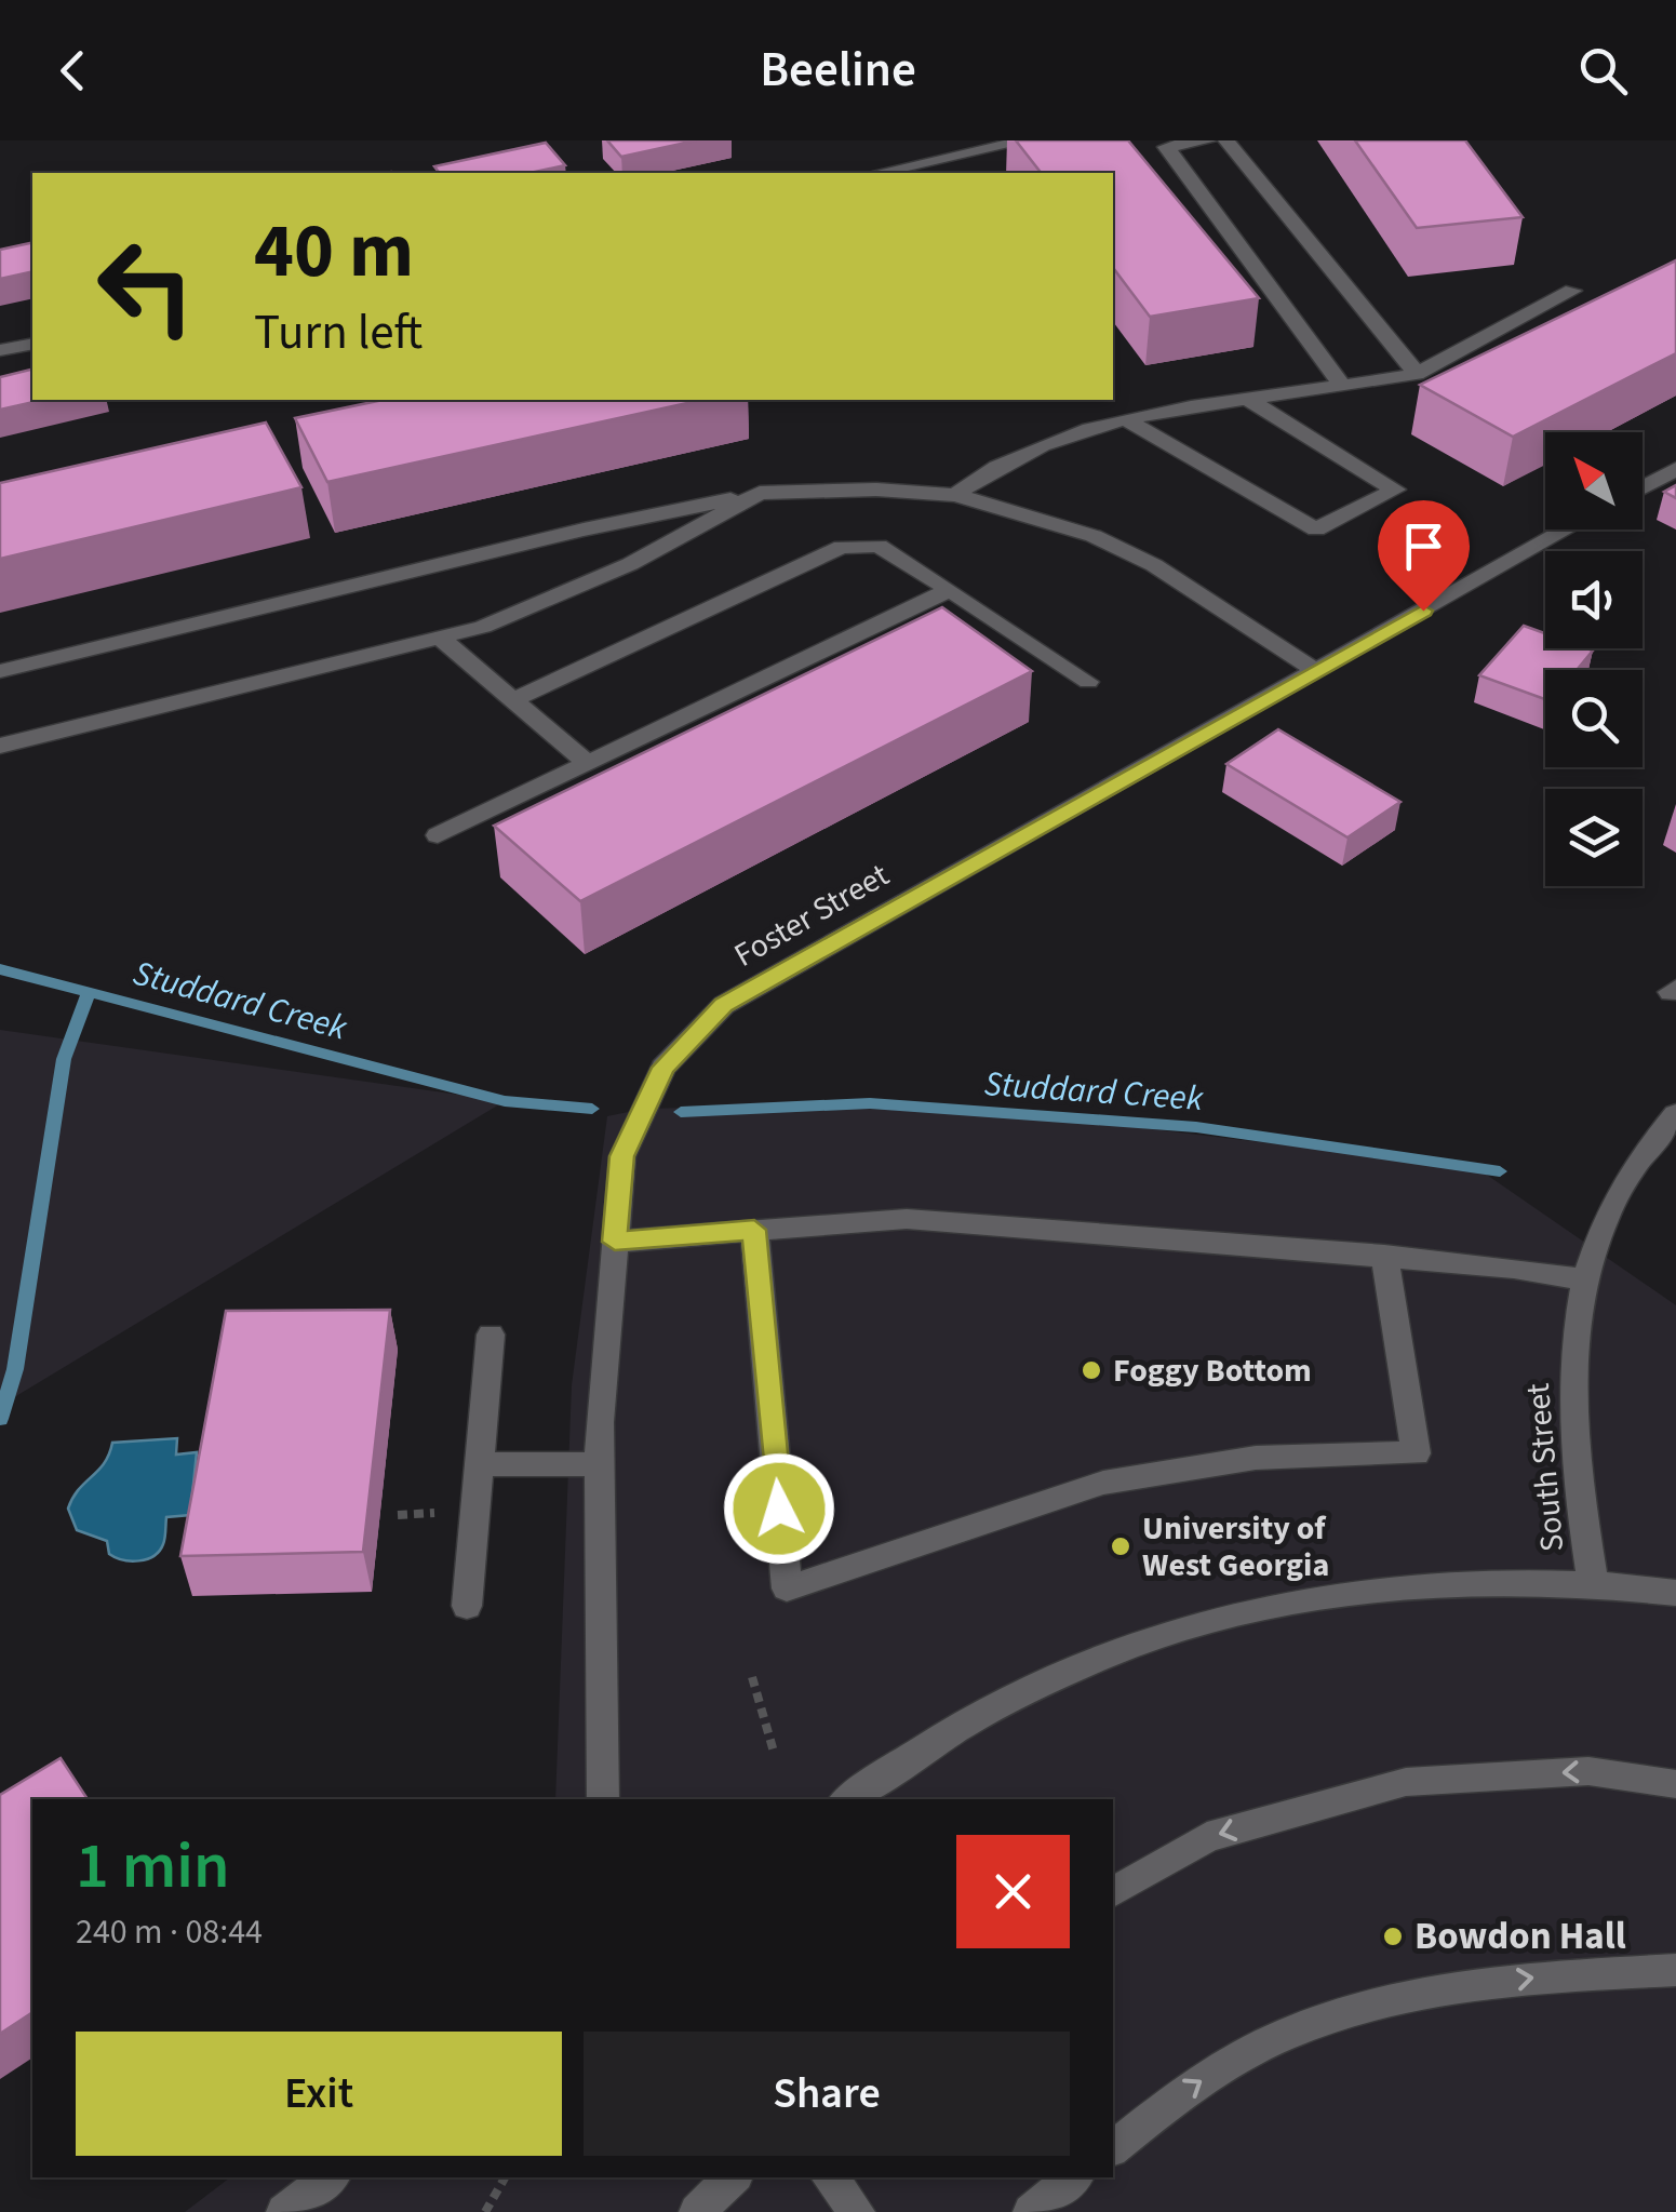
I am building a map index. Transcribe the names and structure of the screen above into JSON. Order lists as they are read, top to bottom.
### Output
{
  "streets": {
    "street": ["Foster Street", "South Street"]
  },
  "water": ["Studdard Creek"],
  "places": ["Foggy Bottom", "University of West Georgia", "Bowdon Hall"],
  "north": "top left",
  "page": {
    "header": "Beeline",
    "turn": ["40 m", "Turn left"],
    "heading": ["1 min", "240 m · 08:44"],
    "buttons": ["Exit", "Share"]
  }
}
